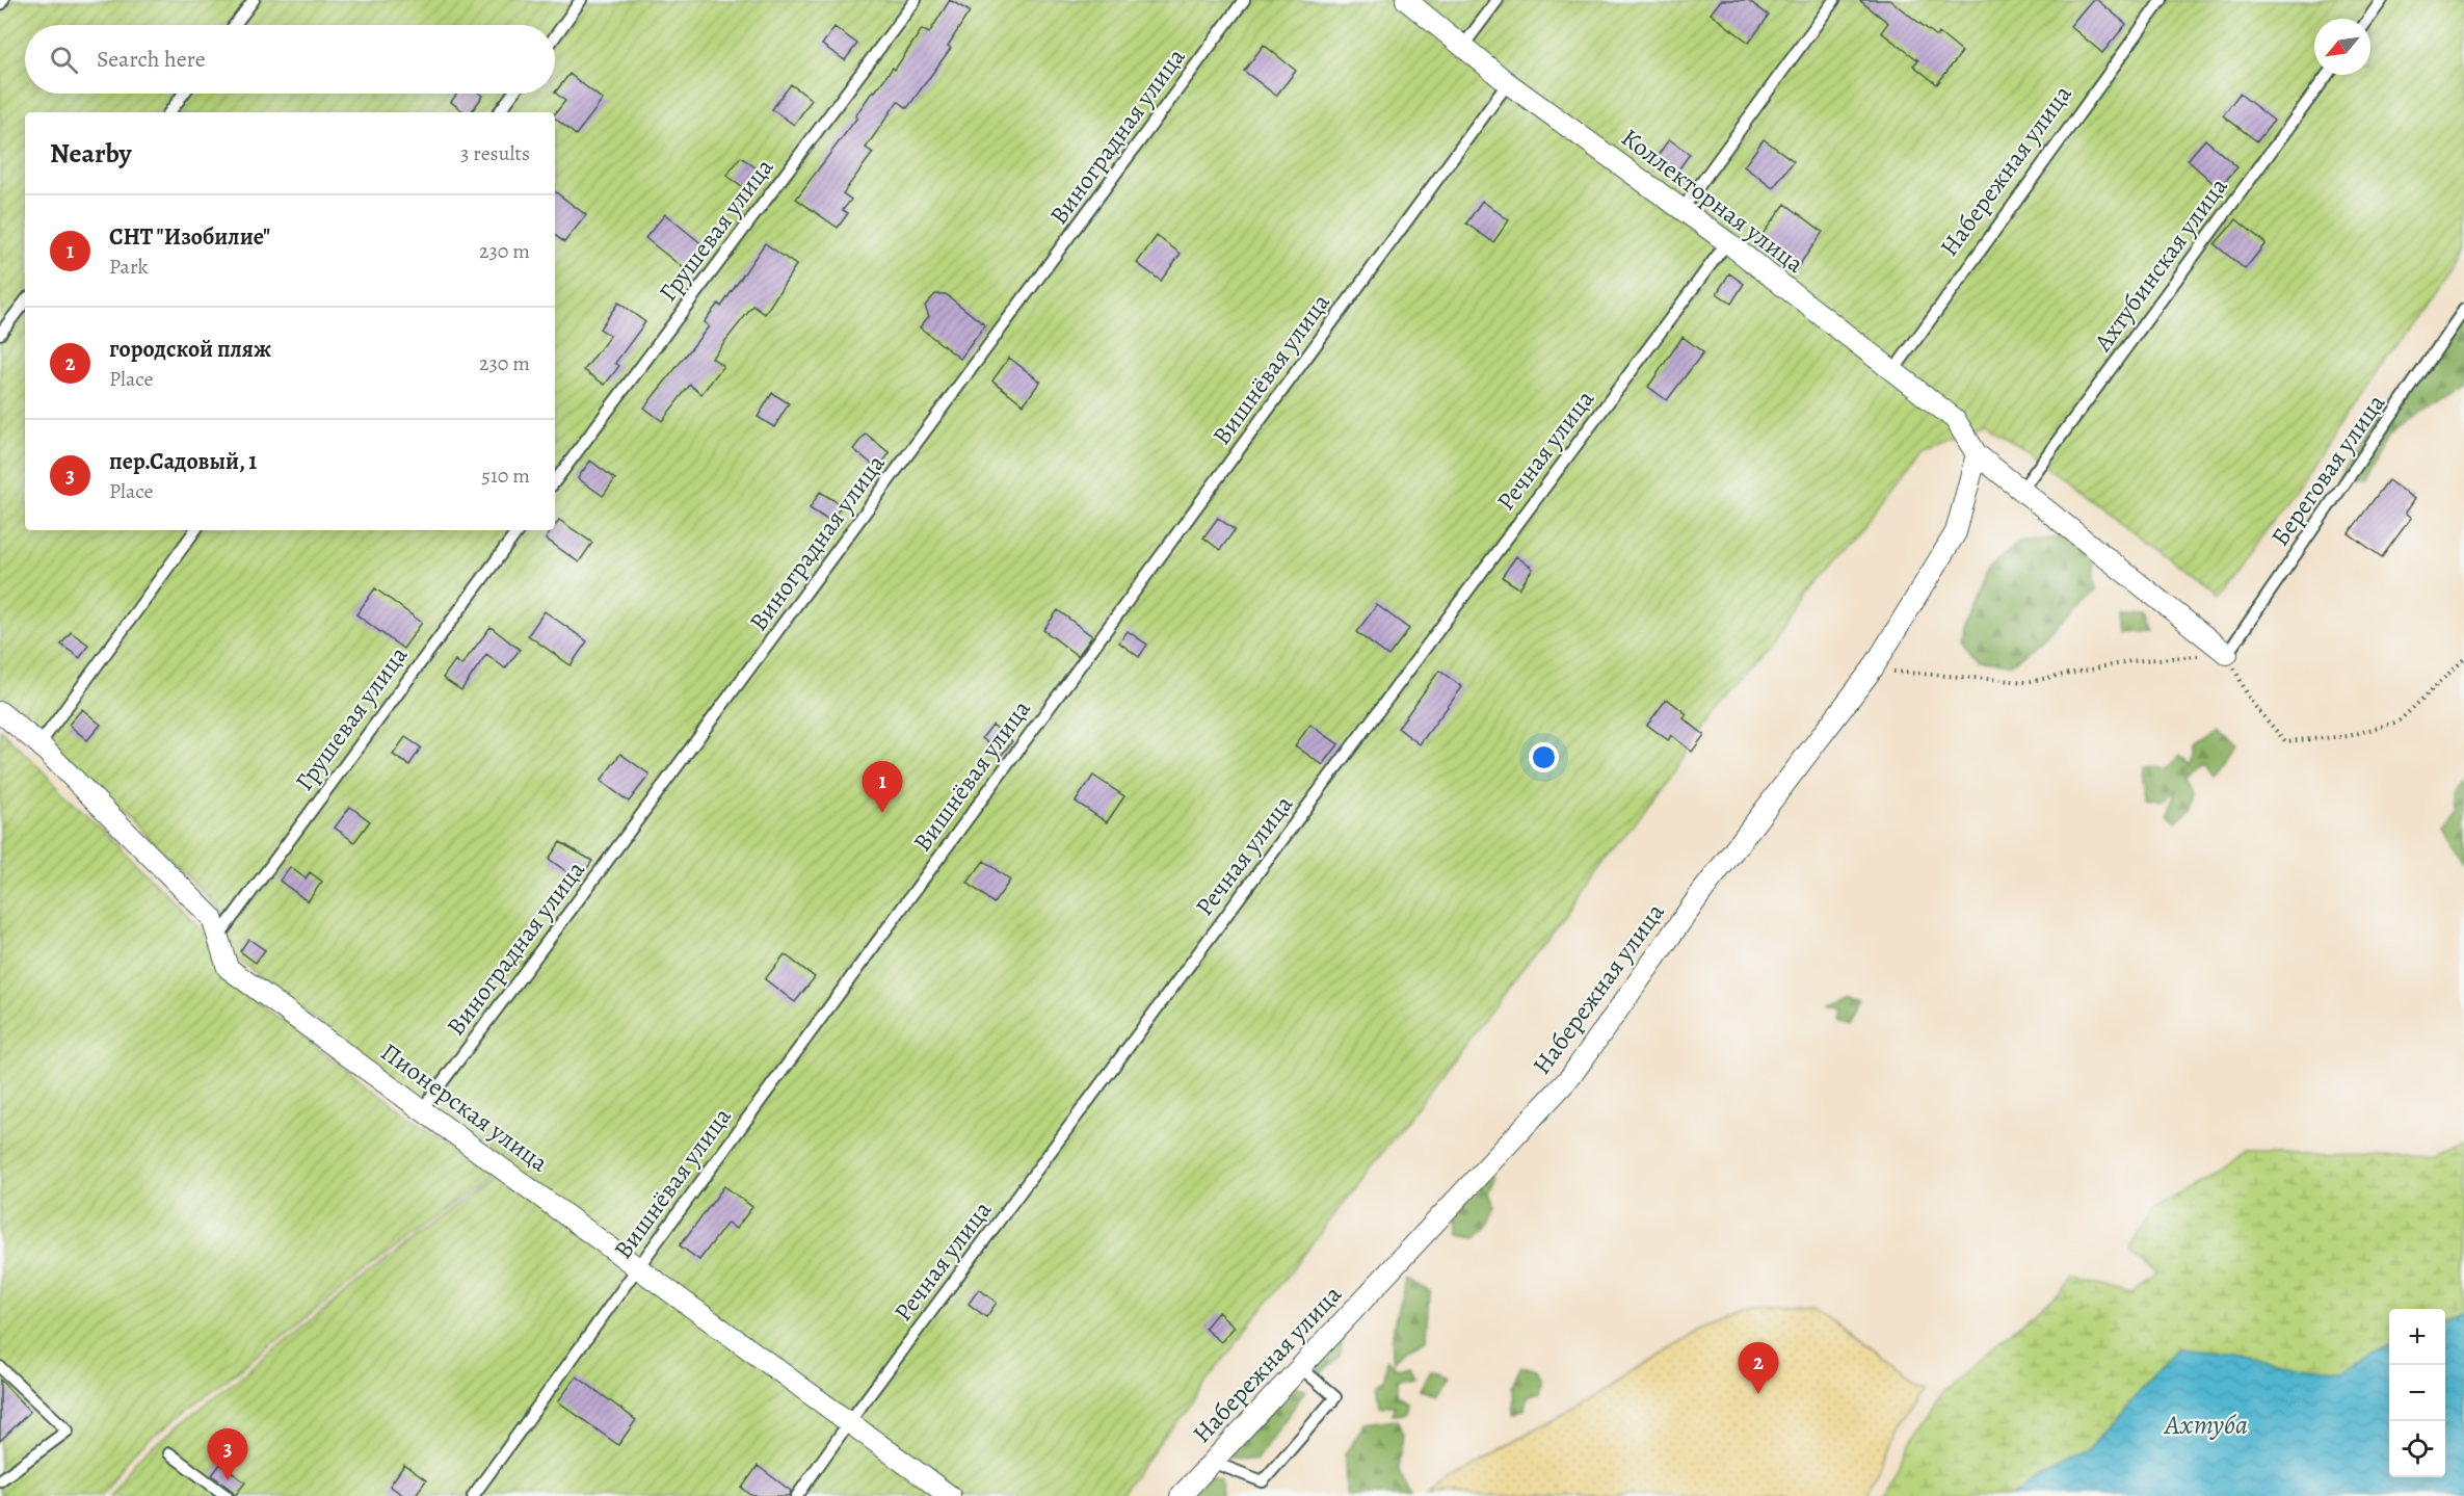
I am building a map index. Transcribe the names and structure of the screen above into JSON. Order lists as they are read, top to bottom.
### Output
{
  "streets": {
    "street": ["Набережная улица", "Коллекторная улица", "Пионерская улица"],
    "lane": [
      "Виноградная улица",
      "Грушевая улица",
      "Ахтубинская улица",
      "Вишнёвая улица",
      "Речная улица",
      "Береговая улица"
    ]
  },
  "crossings": [
    ["Виноградная улица", "Пионерская улица"],
    ["Набережная улица", "Коллекторная улица"],
    ["Коллекторная улица", "Вишнёвая улица"],
    ["Коллекторная улица", "Речная улица"],
    ["Грушевая улица", "Пионерская улица"],
    ["Вишнёвая улица", "Пионерская улица"],
    ["Речная улица", "Пионерская улица"]
  ],
  "water": ["Ахтуба"],
  "north": "bottom left",
  "page": {
    "search": "Search here",
    "heading": ["Nearby", "3 results"],
    "list": [
      {
        "mark": "1",
        "name": "СНТ \"Изобилие\"",
        "note": "Park",
        "value": "230 m"
      },
      {
        "mark": "2",
        "name": "городской пляж",
        "note": "Place",
        "value": "230 m"
      },
      {
        "mark": "3",
        "name": "пер.Садовый, 1",
        "note": "Place",
        "value": "510 m"
      }
    ],
    "pins": ["1", "2", "3"],
    "map_buttons": ["+", "−"]
  }
}
